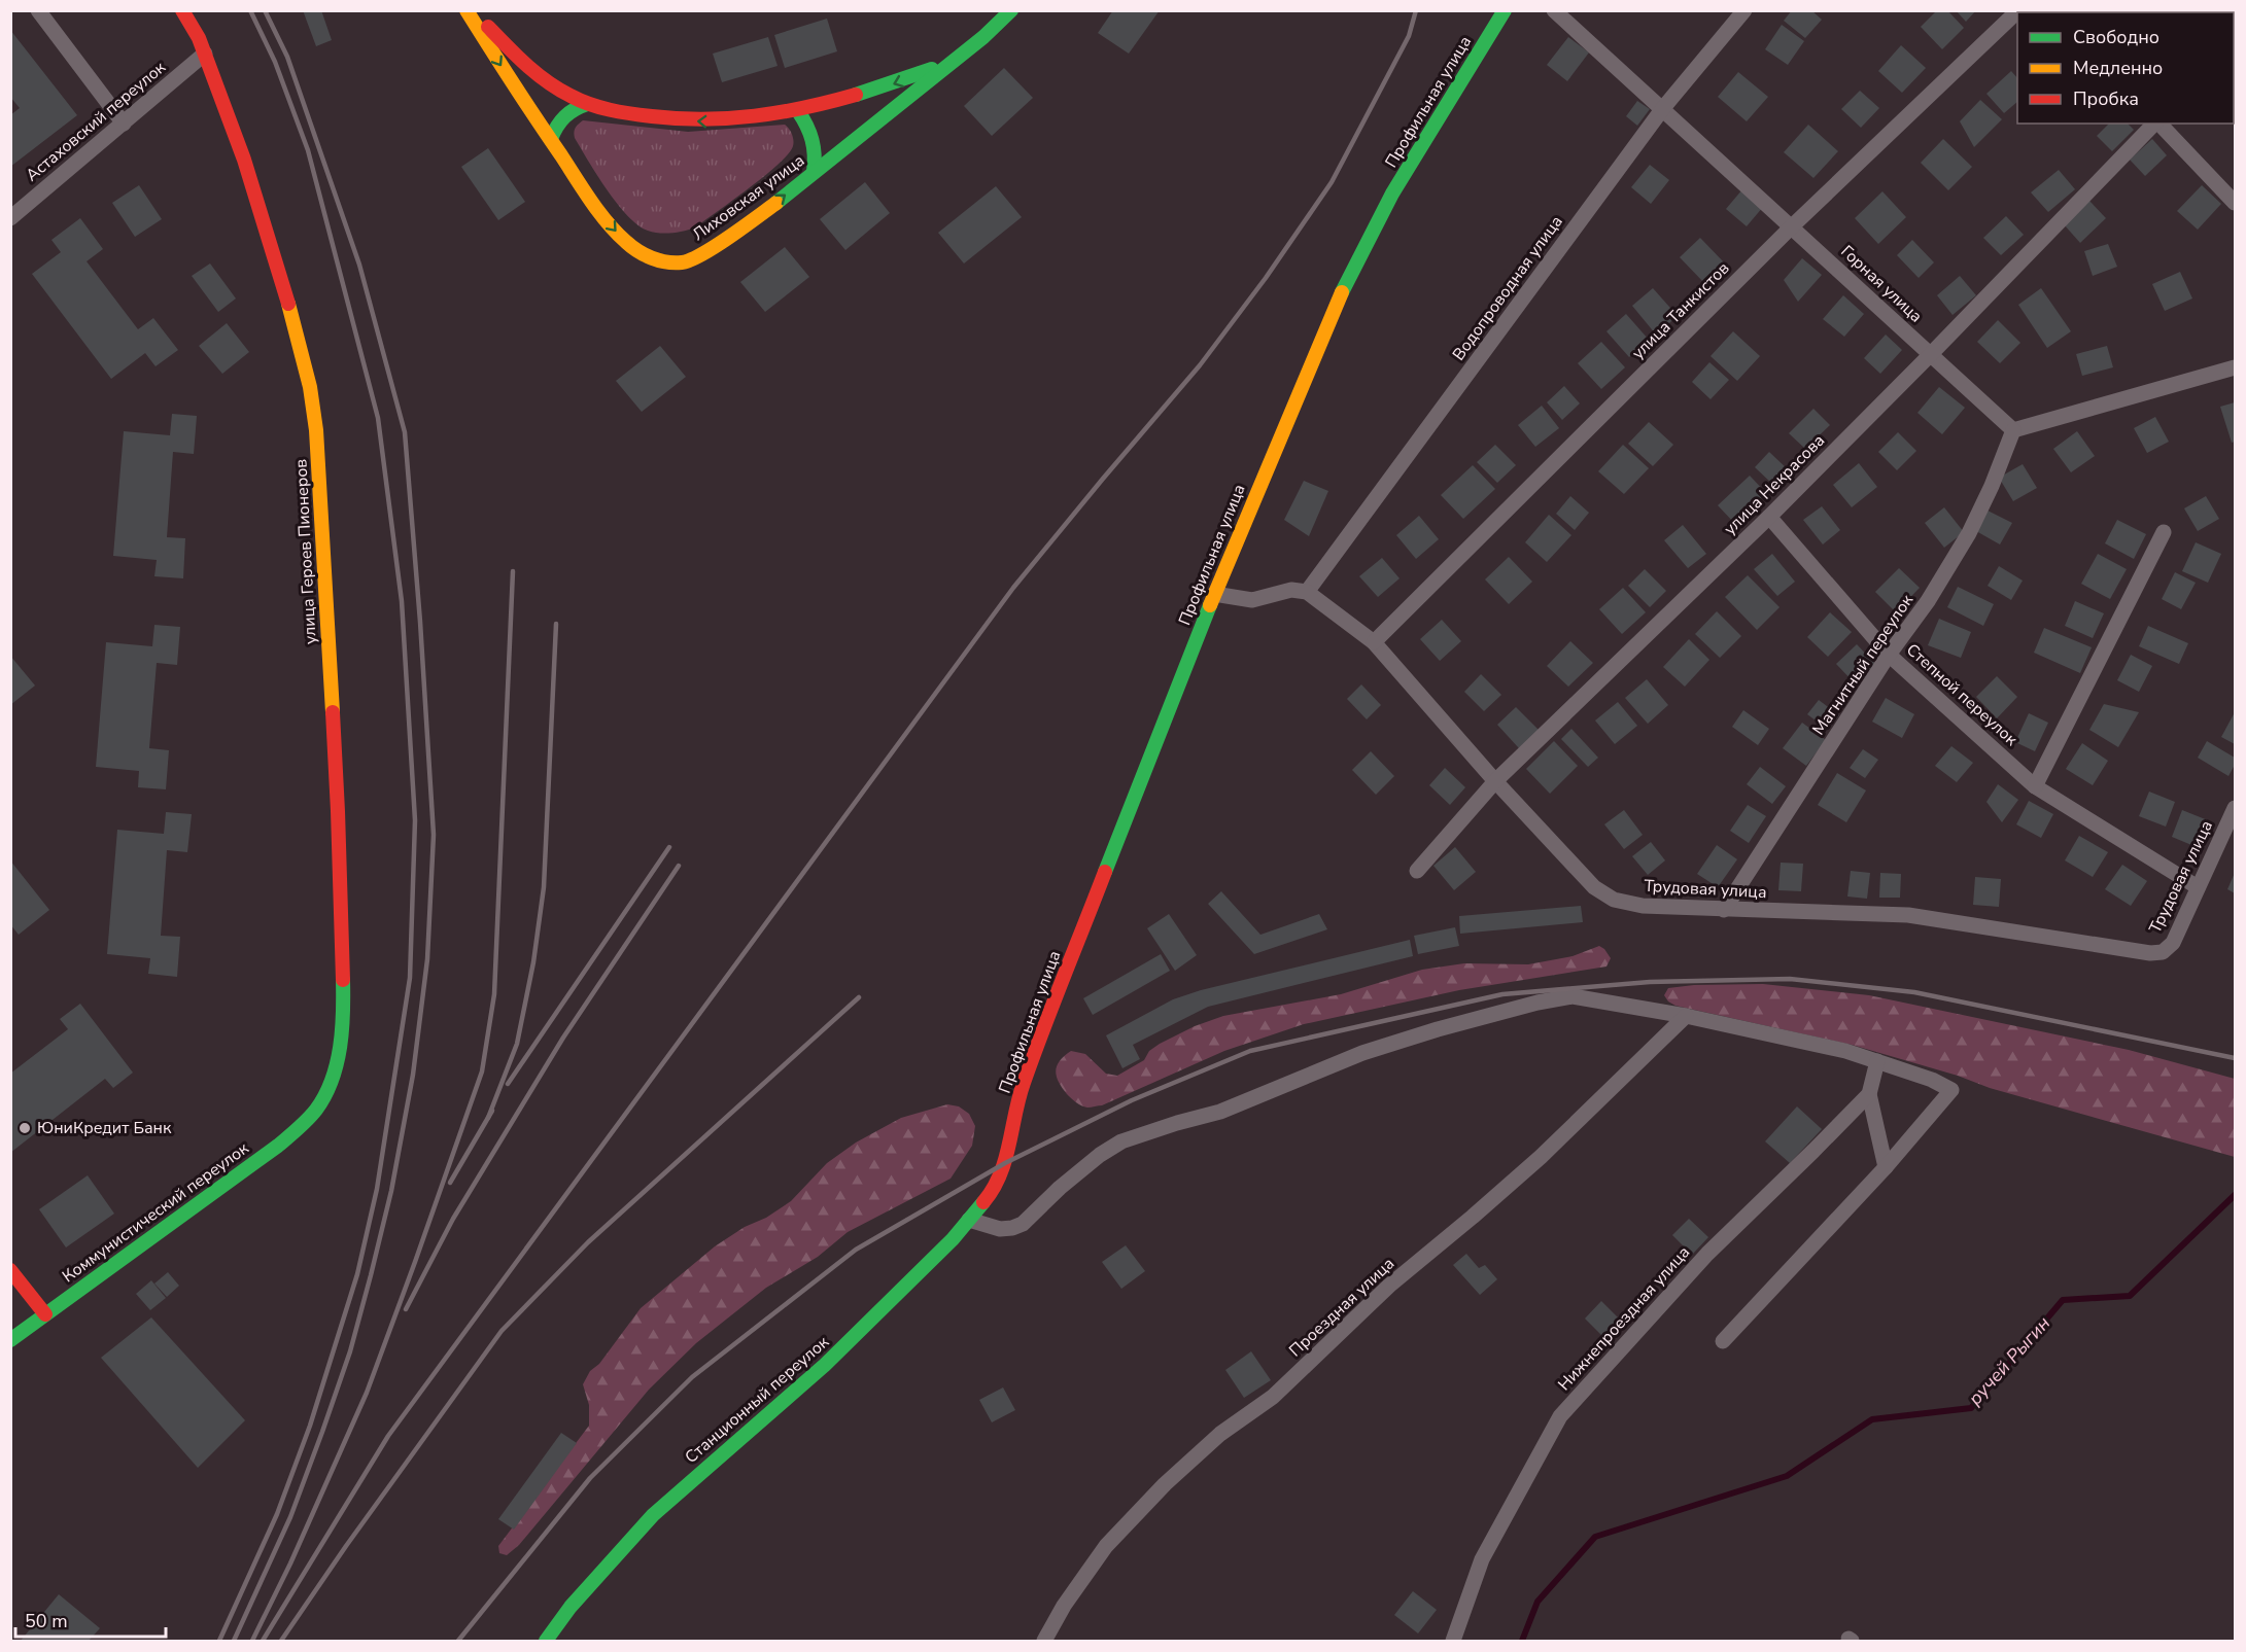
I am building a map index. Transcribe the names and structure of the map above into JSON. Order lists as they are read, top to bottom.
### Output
{
  "streets": {
    "main road": [
      "Профильная улица",
      "Лиховская улица",
      "улица Героев Пионеров",
      "Коммунистический переулок",
      "Станционный переулок"
    ],
    "street": [
      "Астаховский переулок",
      "Горная улица",
      "Водопроводная улица",
      "улица Танкистов",
      "улица Некрасова",
      "Магнитный переулок",
      "Степной переулок",
      "Трудовая улица",
      "Проездная улица",
      "Нижнепроездная улица"
    ]
  },
  "crossings": [
    ["Профильная улица", "Станционный переулок"],
    ["Астаховский переулок", "улица Героев Пионеров"],
    ["Горная улица", "Водопроводная улица"],
    ["Горная улица", "улица Танкистов"],
    ["Горная улица", "улица Некрасова"],
    ["Горная улица", "Магнитный переулок"],
    ["Водопроводная улица", "Трудовая улица"],
    ["улица Танкистов", "Трудовая улица"],
    ["улица Некрасова", "Степной переулок"],
    ["улица Некрасова", "Трудовая улица"],
    ["улица Героев Пионеров", "Коммунистический переулок"],
    ["Магнитный переулок", "Степной переулок"],
    ["Магнитный переулок", "Трудовая улица"],
    ["Степной переулок", "Трудовая улица"]
  ],
  "water": ["ручей Рыгин"],
  "places": ["ЮниКредит Банк"],
  "legend": ["Свободно", "Медленно", "Пробка"],
  "scale_bar": "50 m"
}
